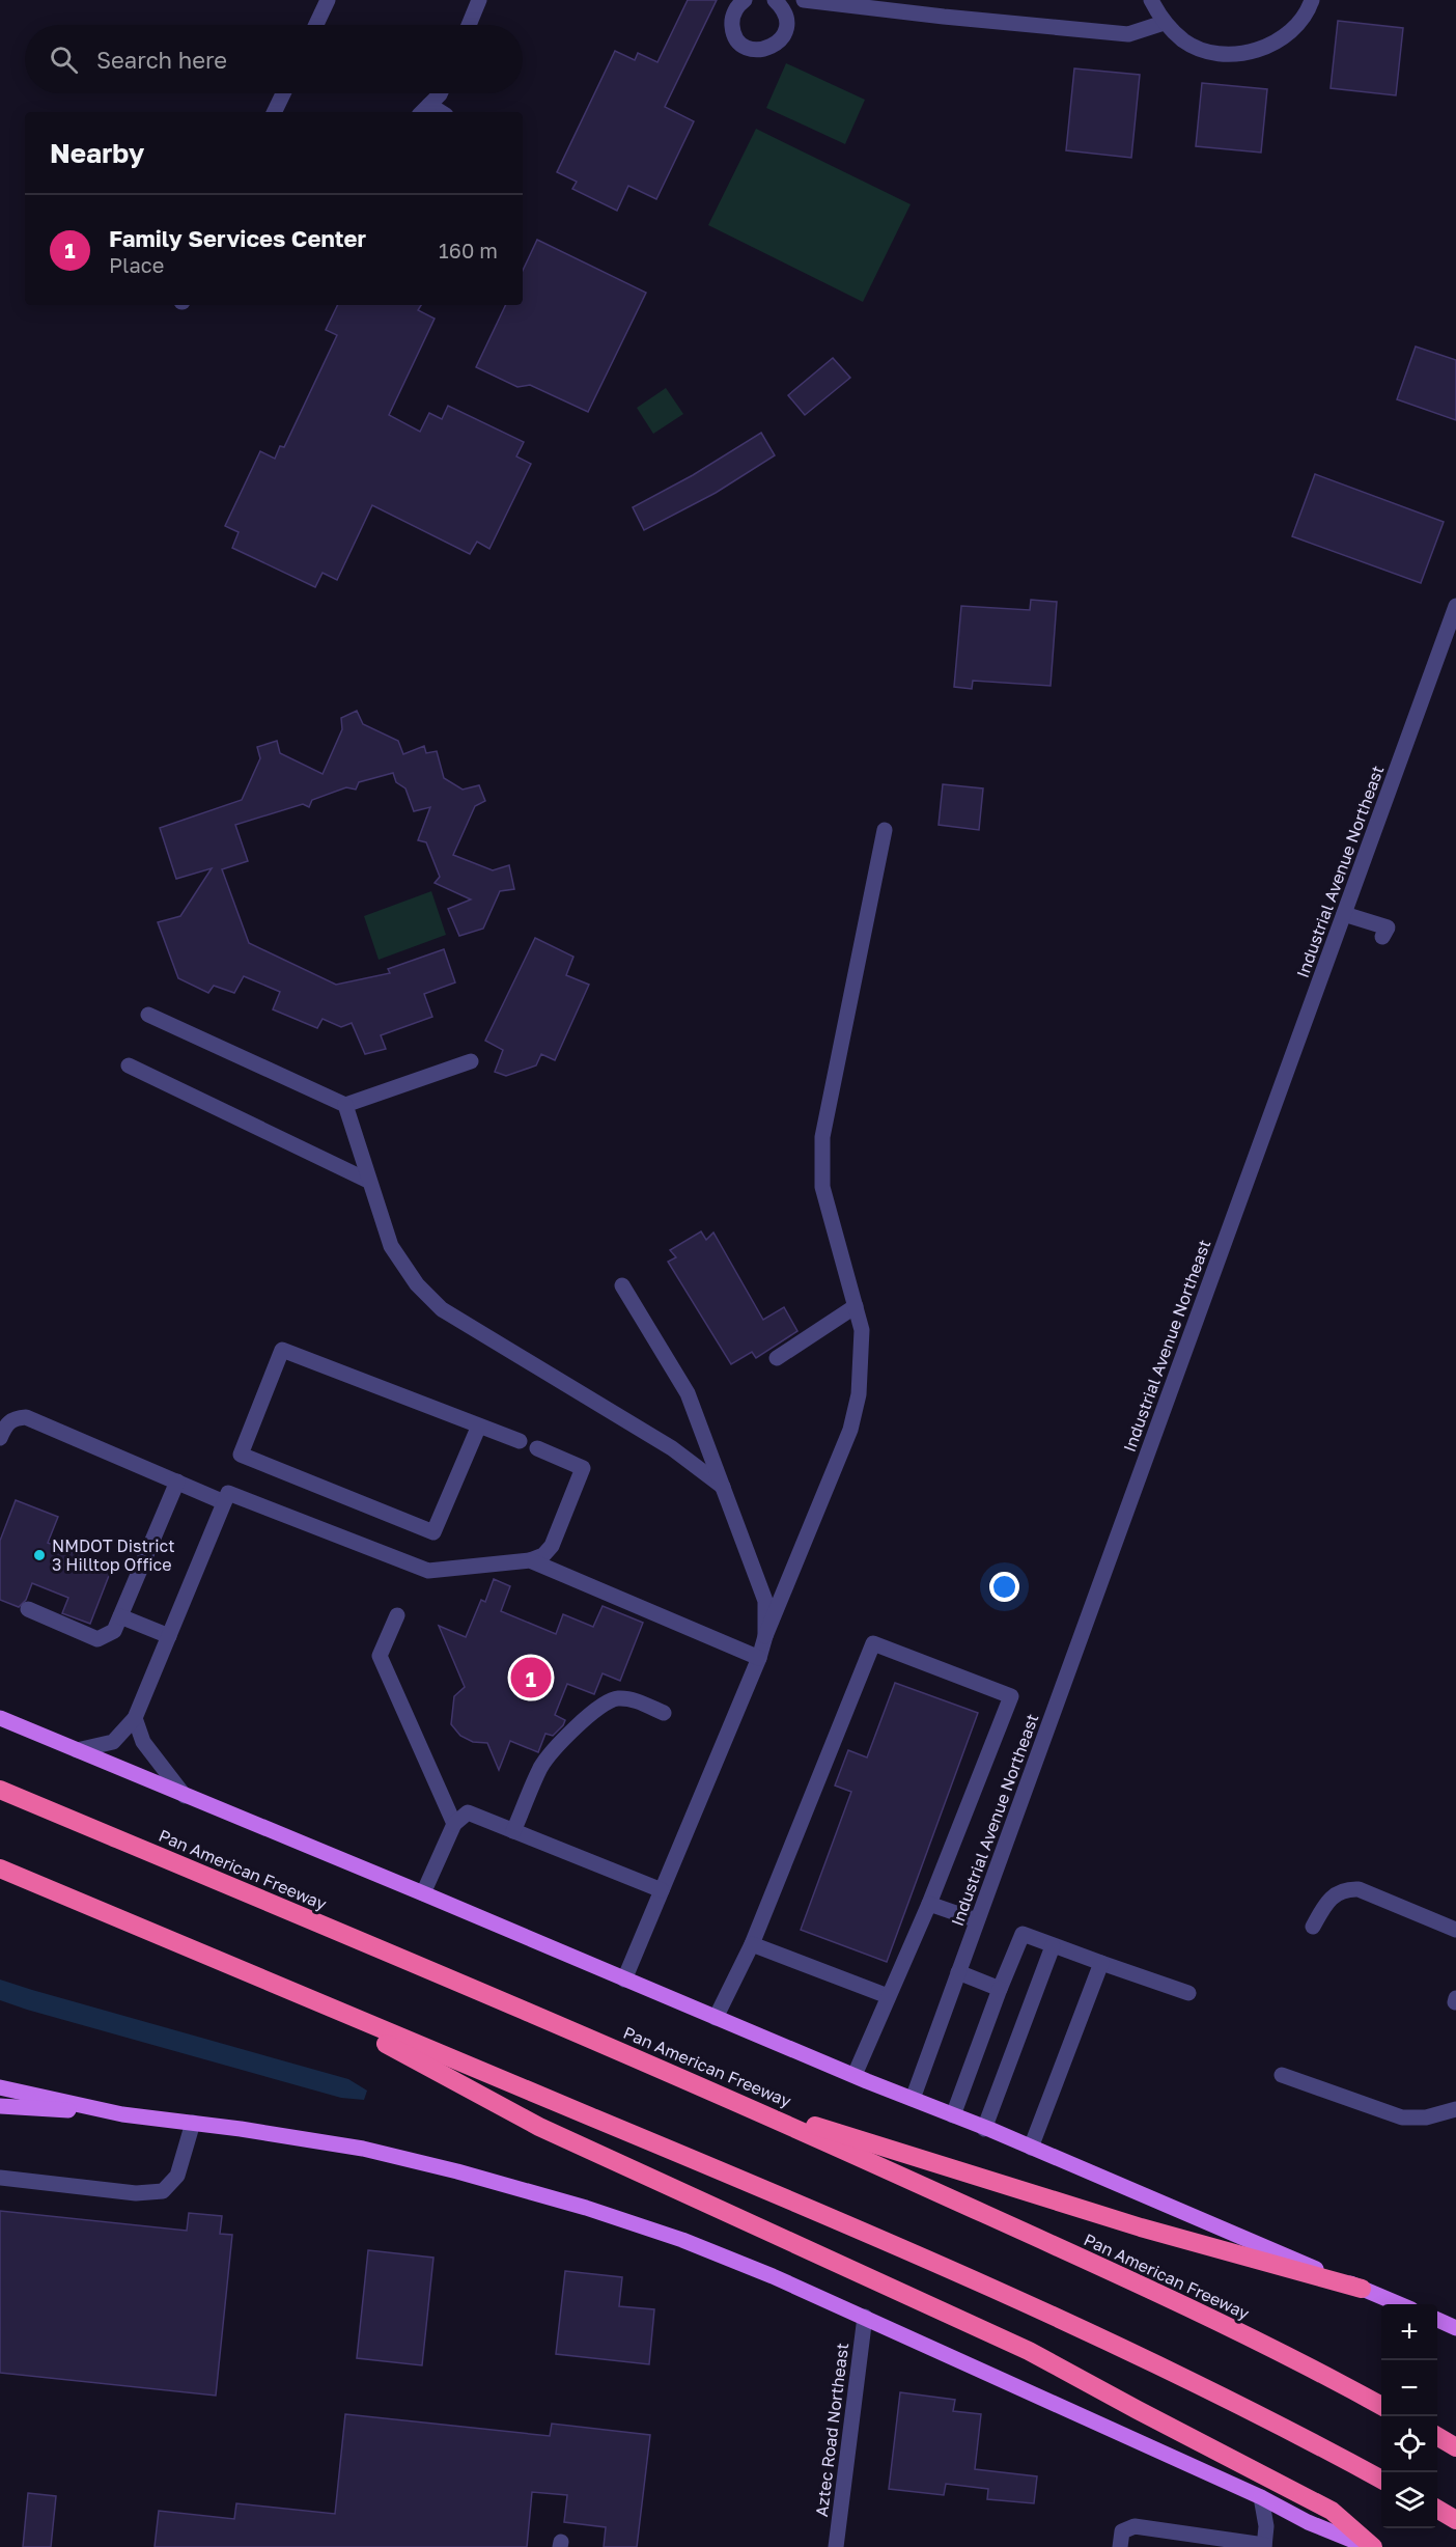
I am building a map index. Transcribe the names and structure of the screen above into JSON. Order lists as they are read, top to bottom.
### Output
{
  "streets": {
    "highway": ["Pan American Freeway"],
    "street": ["Industrial Avenue Northeast", "Aztec Road Northeast"]
  },
  "places": ["NMDOT District 3 Hilltop Office"],
  "page": {
    "search": "Search here",
    "heading": "Nearby",
    "list": [
      {
        "mark": "1",
        "name": "Family Services Center",
        "note": "Place",
        "value": "160 m"
      }
    ],
    "pins": "1",
    "map_buttons": ["+", "−"]
  }
}
